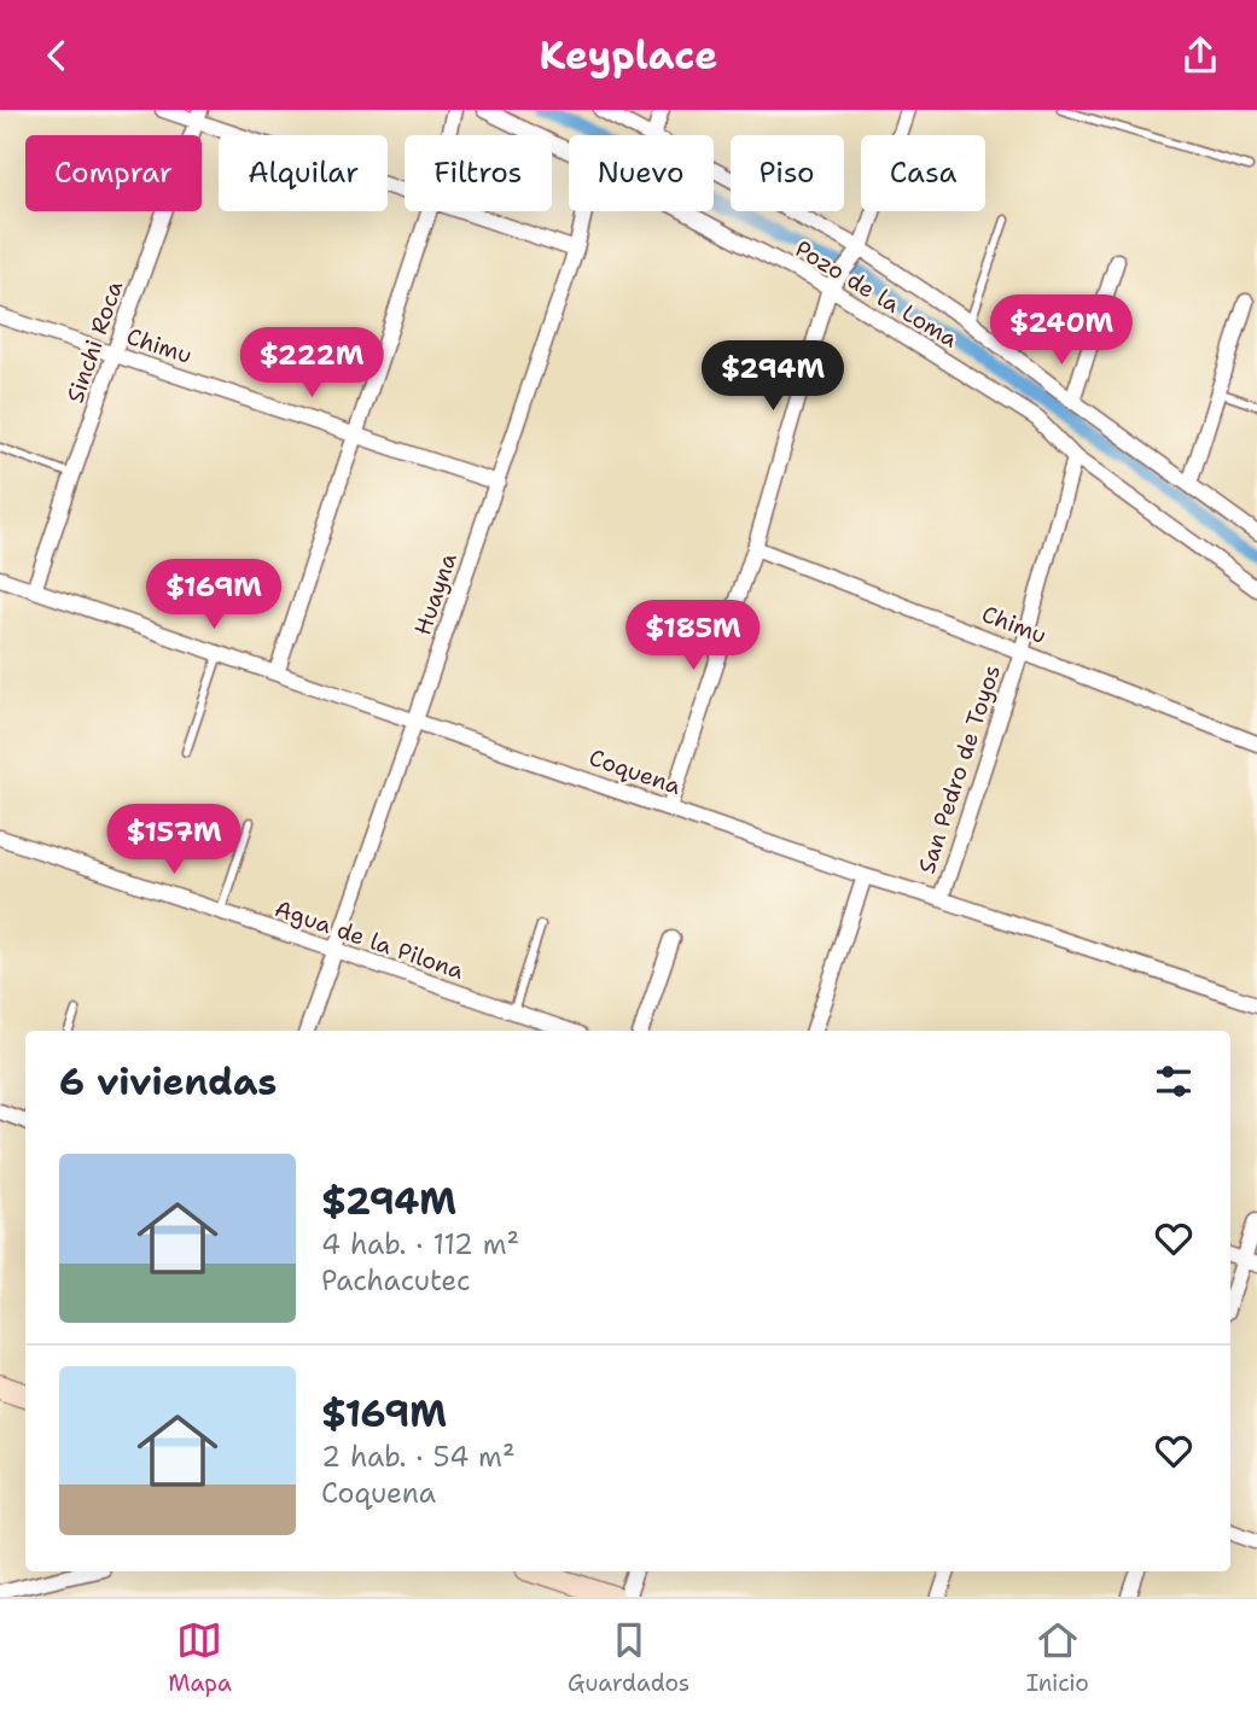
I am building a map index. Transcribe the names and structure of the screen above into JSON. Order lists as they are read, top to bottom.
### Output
{
  "streets": {
    "street": [
      "Pozo de la Loma",
      "Sinchi Roca",
      "Chimu",
      "Huayna",
      "San Pedro de Toyos",
      "Coquena",
      "Agua de la Pilona"
    ]
  },
  "crossings": [
    ["Pozo de la Loma", "San Pedro de Toyos"],
    ["Sinchi Roca", "Chimu"],
    ["Sinchi Roca", "Coquena"],
    ["Chimu", "Huayna"],
    ["Chimu", "San Pedro de Toyos"],
    ["Huayna", "Coquena"],
    ["Huayna", "Agua de la Pilona"],
    ["San Pedro de Toyos", "Coquena"]
  ],
  "page": {
    "header": "Keyplace",
    "chip": [
      "Comprar",
      "Alquilar",
      "Filtros",
      "Nuevo",
      "Piso",
      "Casa"
    ],
    "price": [
      "$240M",
      "$222M",
      "$294M",
      "$169M",
      "$185M",
      "$157M"
    ],
    "heading": "6 viviendas",
    "list": [
      {
        "name": "$294M",
        "note": "4 hab. · 112 m² · Pachacutec"
      },
      {
        "name": "$169M",
        "note": "2 hab. · 54 m² · Coquena"
      }
    ],
    "tabs": ["Mapa", "Guardados", "Inicio"]
  }
}
